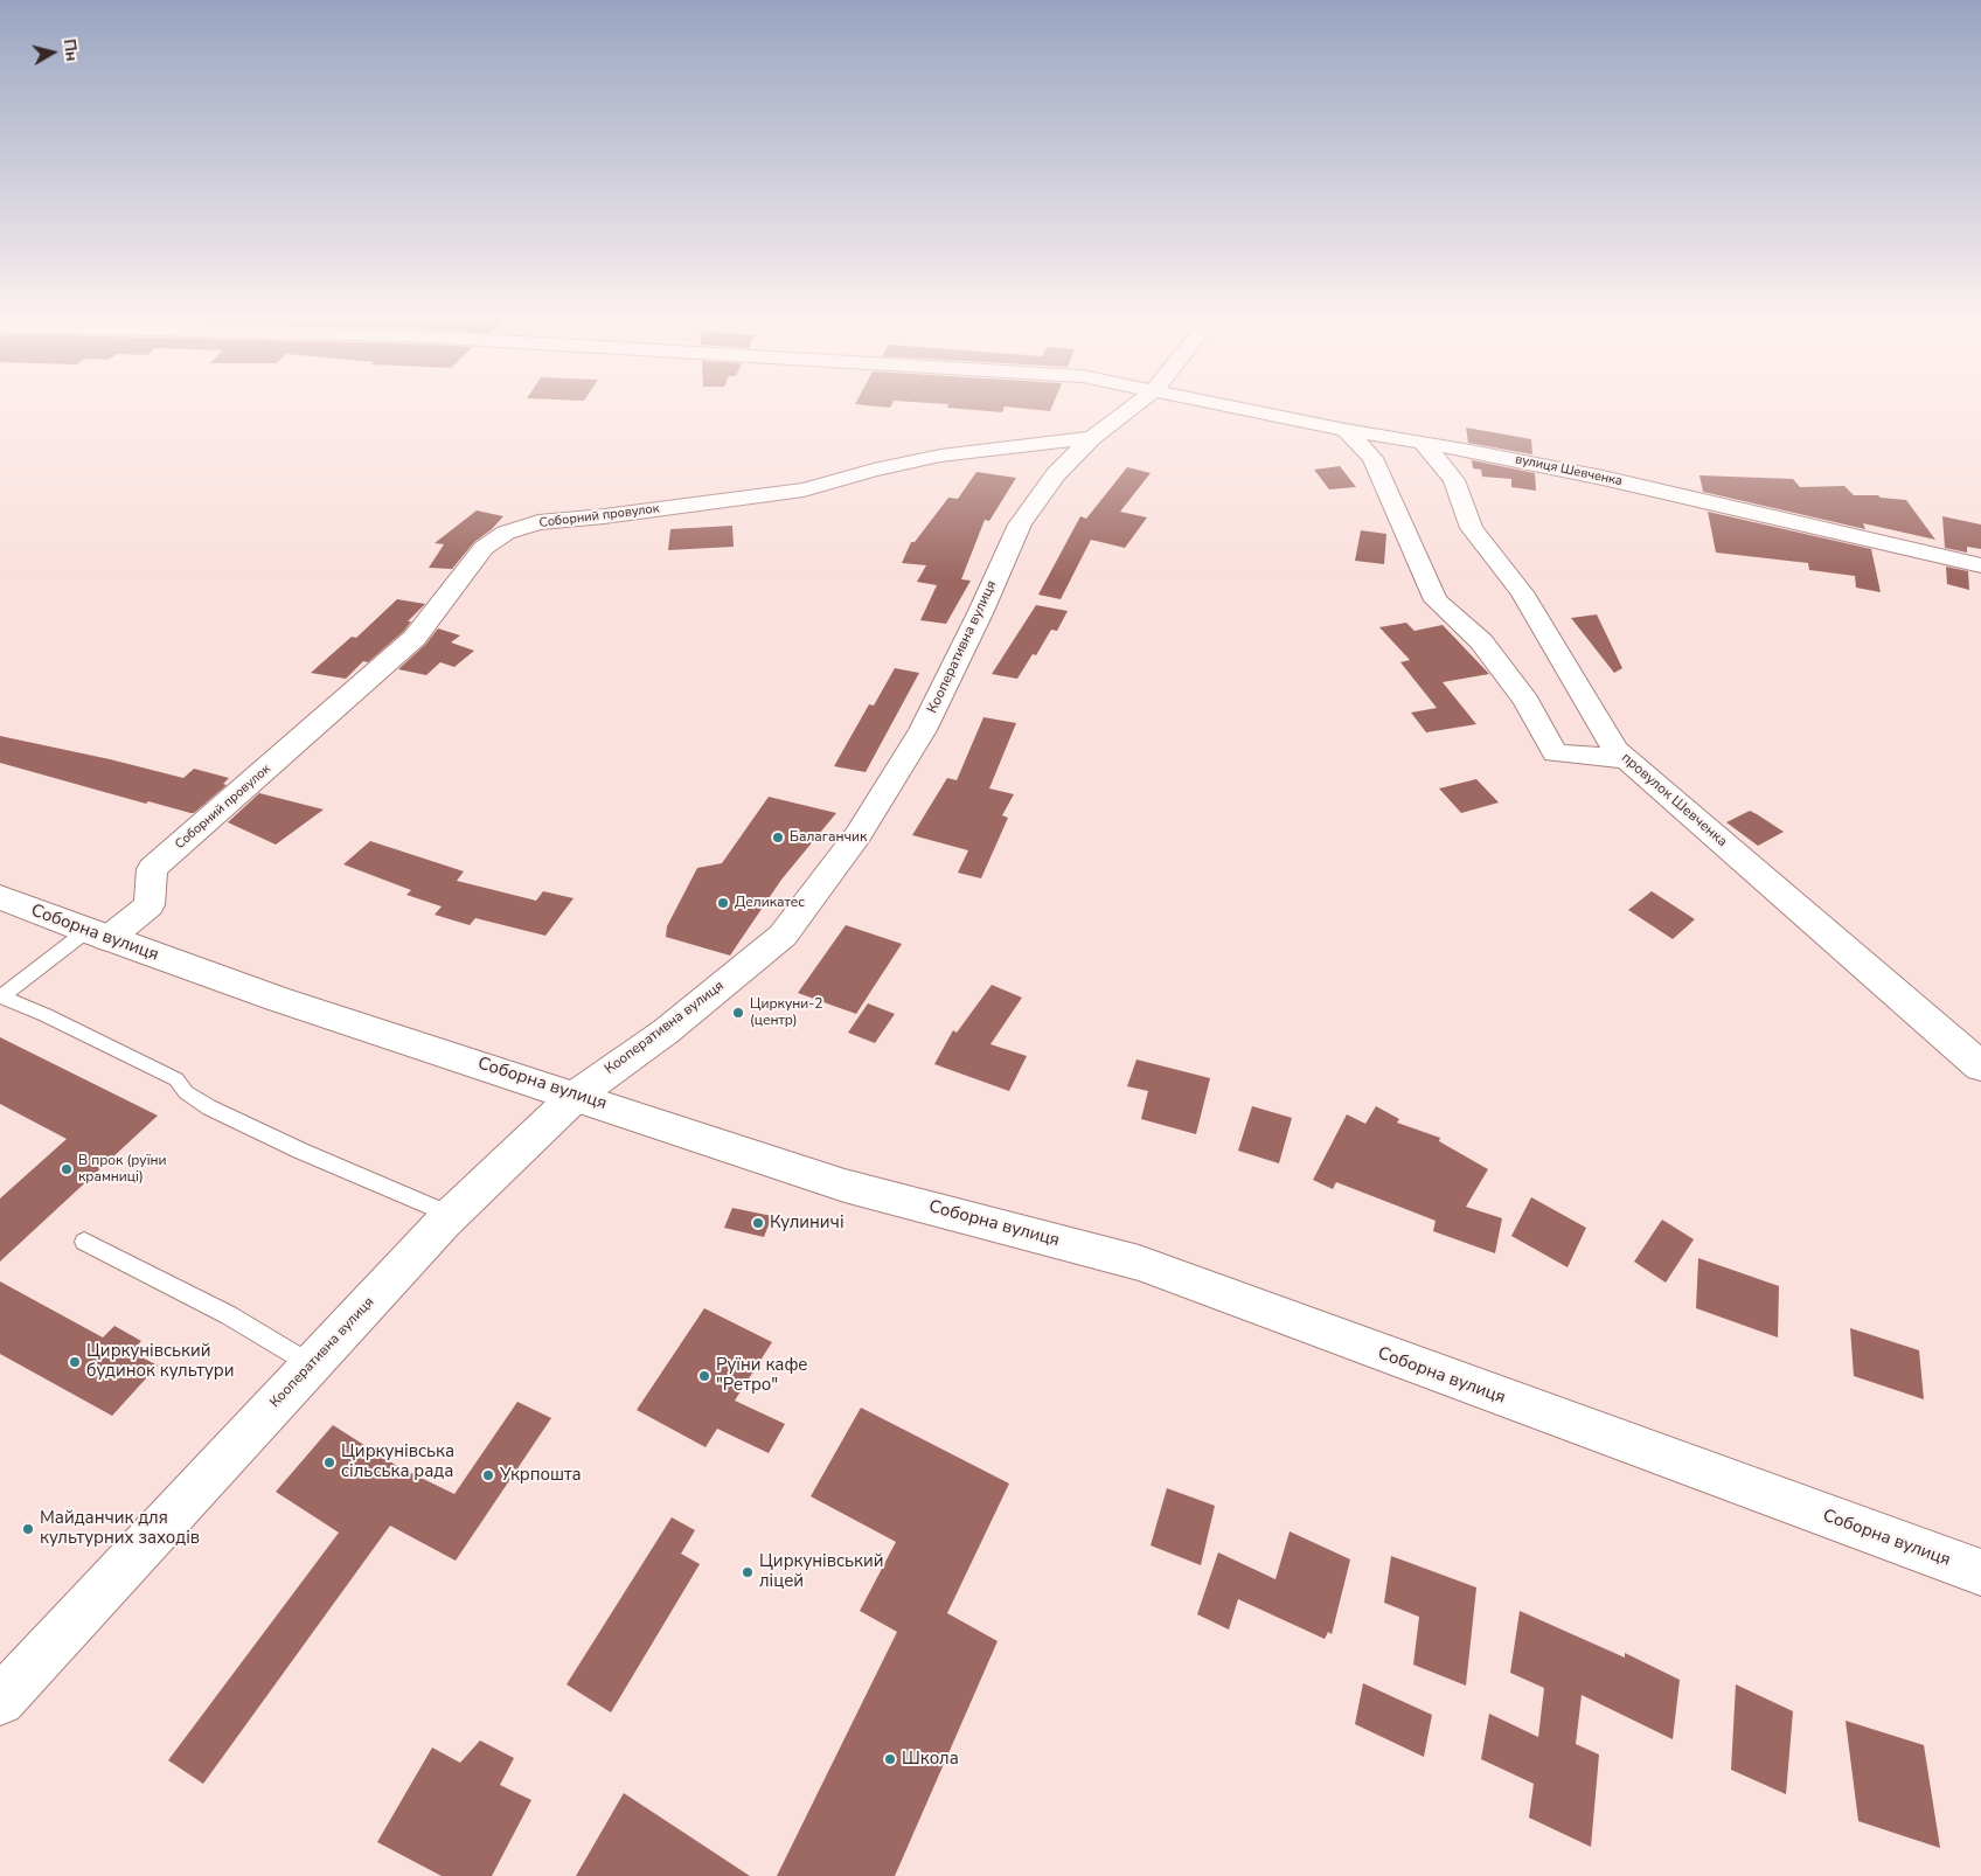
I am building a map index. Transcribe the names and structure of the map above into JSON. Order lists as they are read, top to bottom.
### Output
{
  "streets": {
    "street": [
      "вулиця Шевченка",
      "Соборний провулок",
      "Кооперативна вулиця",
      "провулок Шевченка",
      "Соборна вулиця"
    ]
  },
  "crossings": [
    ["вулиця Шевченка", "провулок Шевченка"],
    ["Соборний провулок", "Кооперативна вулиця"],
    ["Соборний провулок", "Соборна вулиця"],
    ["Кооперативна вулиця", "Соборна вулиця"]
  ],
  "places": [
    "Балаганчик",
    "Деликатес",
    "Циркуни-2 (центр)",
    "В прок (руїни крамниці)",
    "Кулиничі",
    "Циркунівський будинок культури",
    "Руїни кафе \"Ретро\"",
    "Циркунівська сільська рада",
    "Укрпошта",
    "Майданчик для культурних заходів",
    "Циркунівський ліцей",
    "Школа"
  ],
  "north": "right"
}
